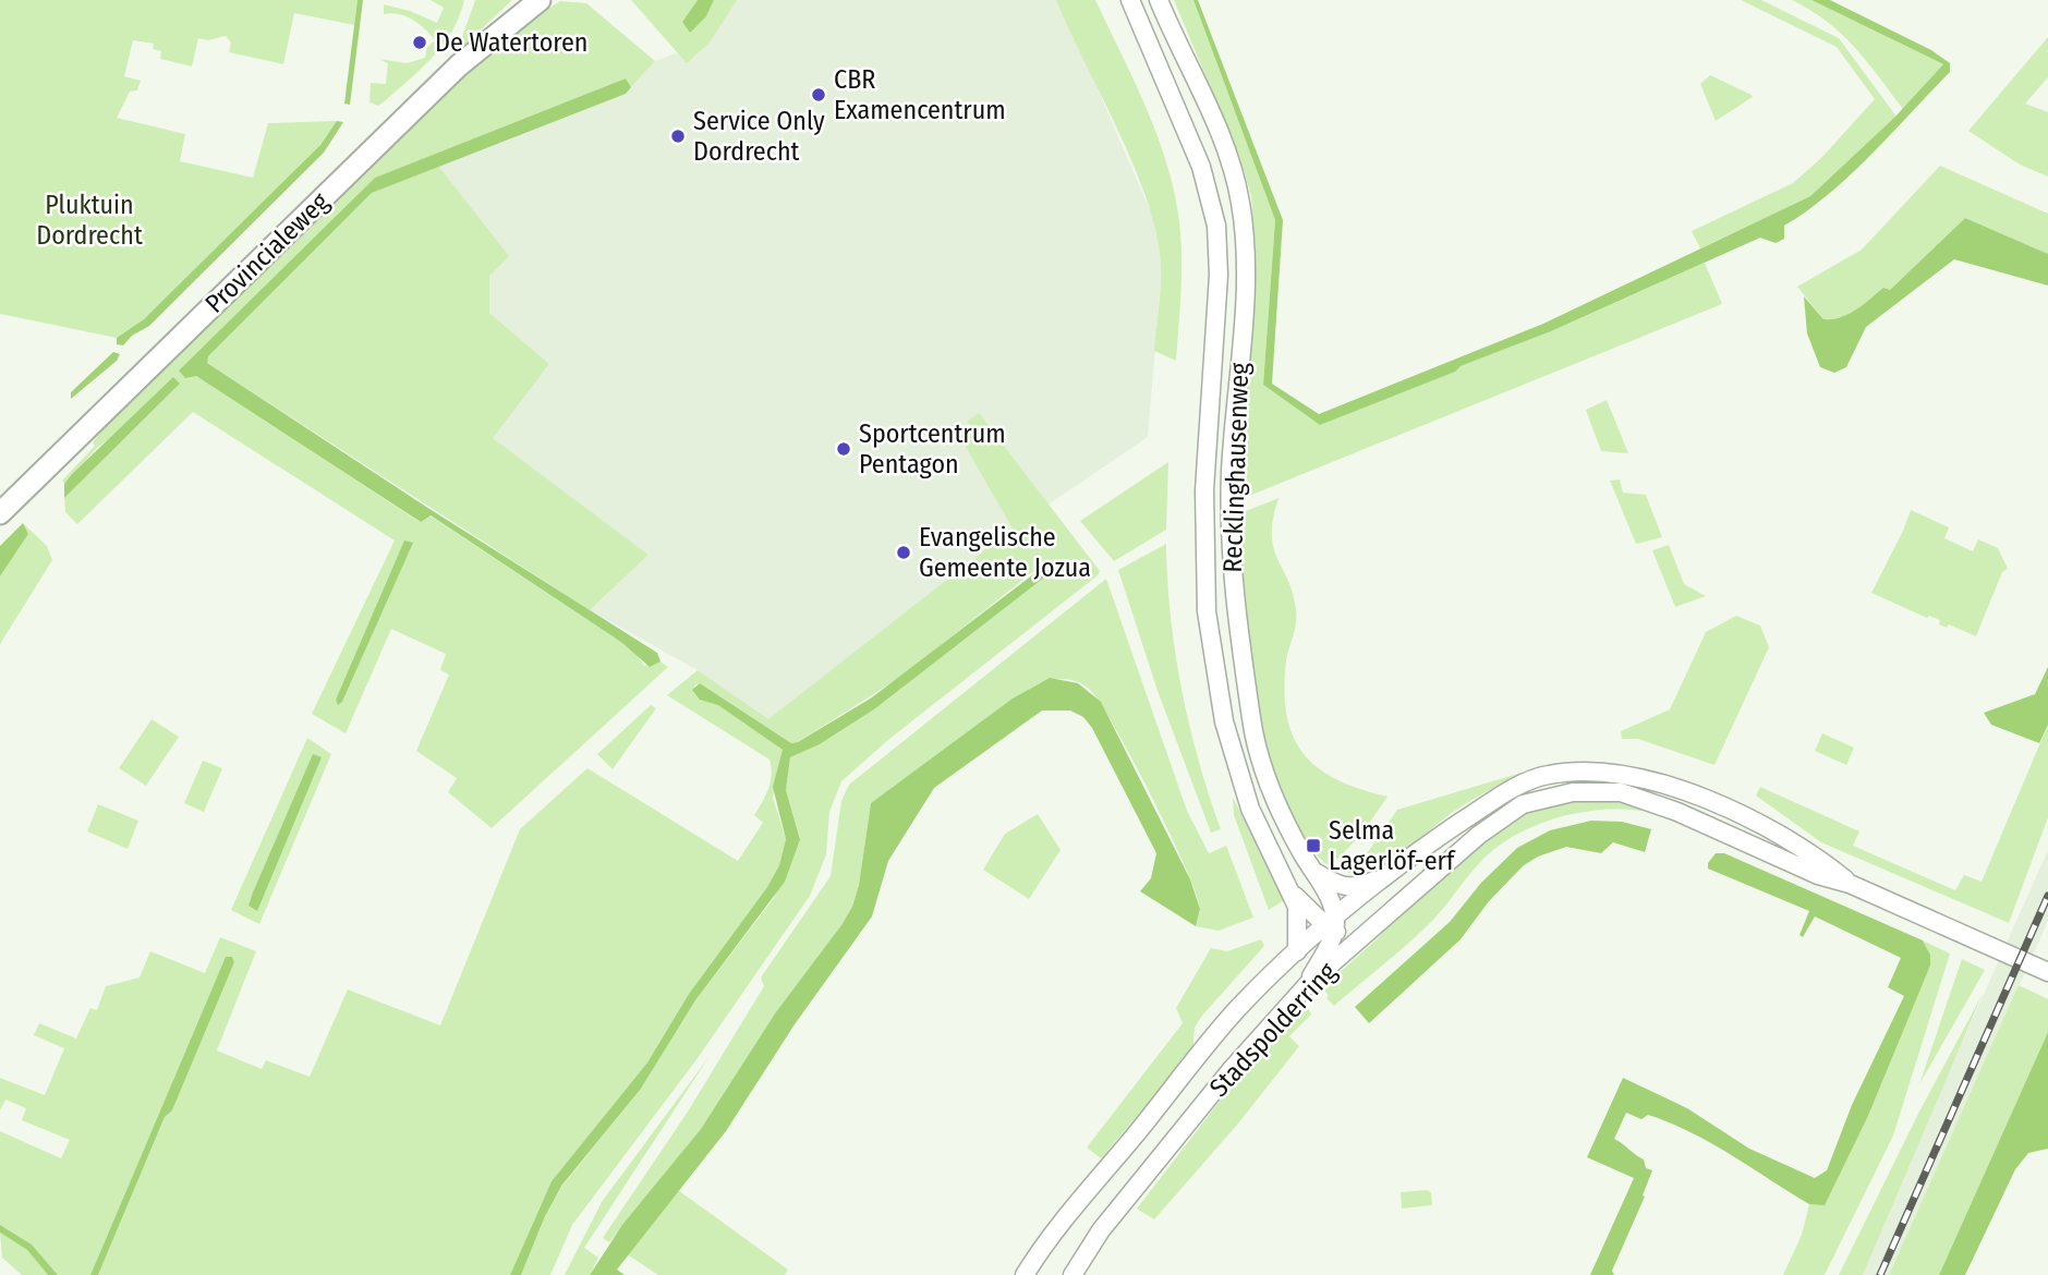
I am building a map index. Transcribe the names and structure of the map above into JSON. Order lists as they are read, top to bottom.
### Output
{
  "streets": {
    "main road": ["Provincialeweg"],
    "street": ["Recklinghausenweg", "Stadspolderring"]
  },
  "crossings": [
    ["Recklinghausenweg", "Stadspolderring"]
  ],
  "parks": ["Pluktuin Dordrecht"],
  "places": {
    "other": [
      "De Watertoren",
      "CBR Examencentrum",
      "Service Only Dordrecht",
      "Sportcentrum Pentagon",
      "Evangelische Gemeente Jozua"
    ],
    "transit": ["Selma Lagerlöf-erf"]
  }
}
